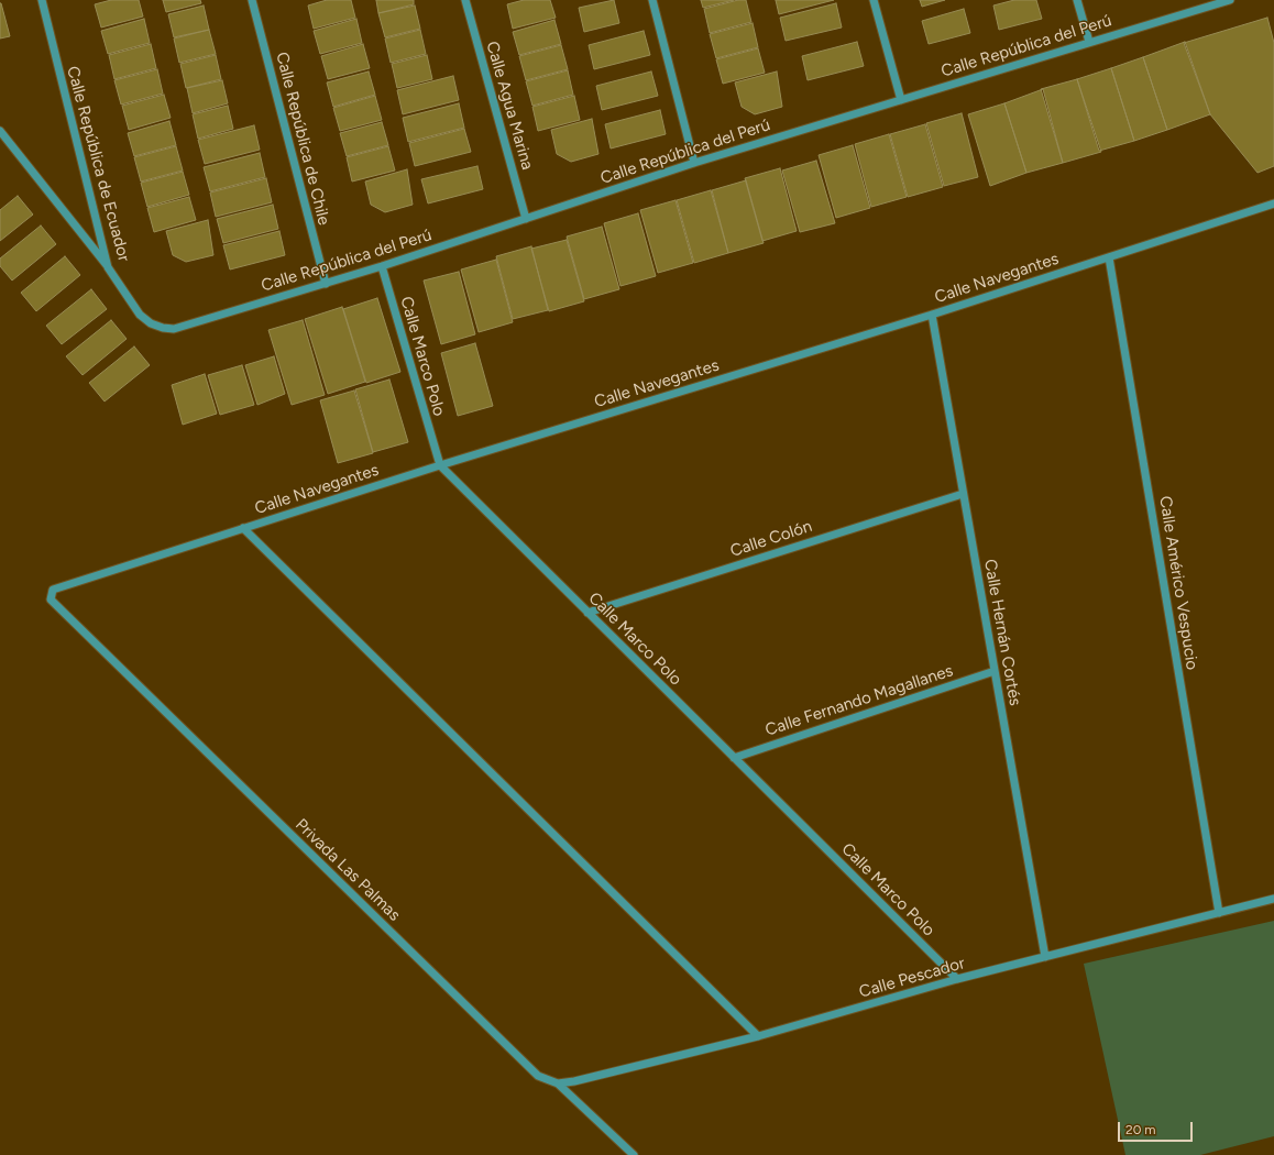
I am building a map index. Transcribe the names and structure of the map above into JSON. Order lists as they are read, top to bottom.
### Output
{
  "streets": {
    "street": [
      "Calle República del Perú",
      "Calle Agua Marina",
      "Calle República de Chile",
      "Calle República de Ecuador",
      "Calle Navegantes",
      "Calle Marco Polo",
      "Calle Colón",
      "Calle Américo Vespucio",
      "Calle Hernán Cortés",
      "Calle Fernando Magallanes",
      "Privada Las Palmas",
      "Calle Pescador"
    ]
  },
  "crossings": [
    ["Calle República del Perú", "Calle Agua Marina"],
    ["Calle República del Perú", "Calle República de Chile"],
    ["Calle República del Perú", "Calle República de Ecuador"],
    ["Calle República del Perú", "Calle Marco Polo"],
    ["Calle Navegantes", "Calle Marco Polo"],
    ["Calle Navegantes", "Calle Américo Vespucio"],
    ["Calle Navegantes", "Calle Hernán Cortés"],
    ["Calle Navegantes", "Privada Las Palmas"],
    ["Calle Marco Polo", "Calle Colón"],
    ["Calle Marco Polo", "Calle Fernando Magallanes"],
    ["Calle Marco Polo", "Calle Pescador"],
    ["Calle Colón", "Calle Hernán Cortés"],
    ["Calle Américo Vespucio", "Calle Pescador"],
    ["Calle Hernán Cortés", "Calle Fernando Magallanes"],
    ["Calle Hernán Cortés", "Calle Pescador"],
    ["Privada Las Palmas", "Calle Pescador"]
  ],
  "scale_bar": "20 m"
}
